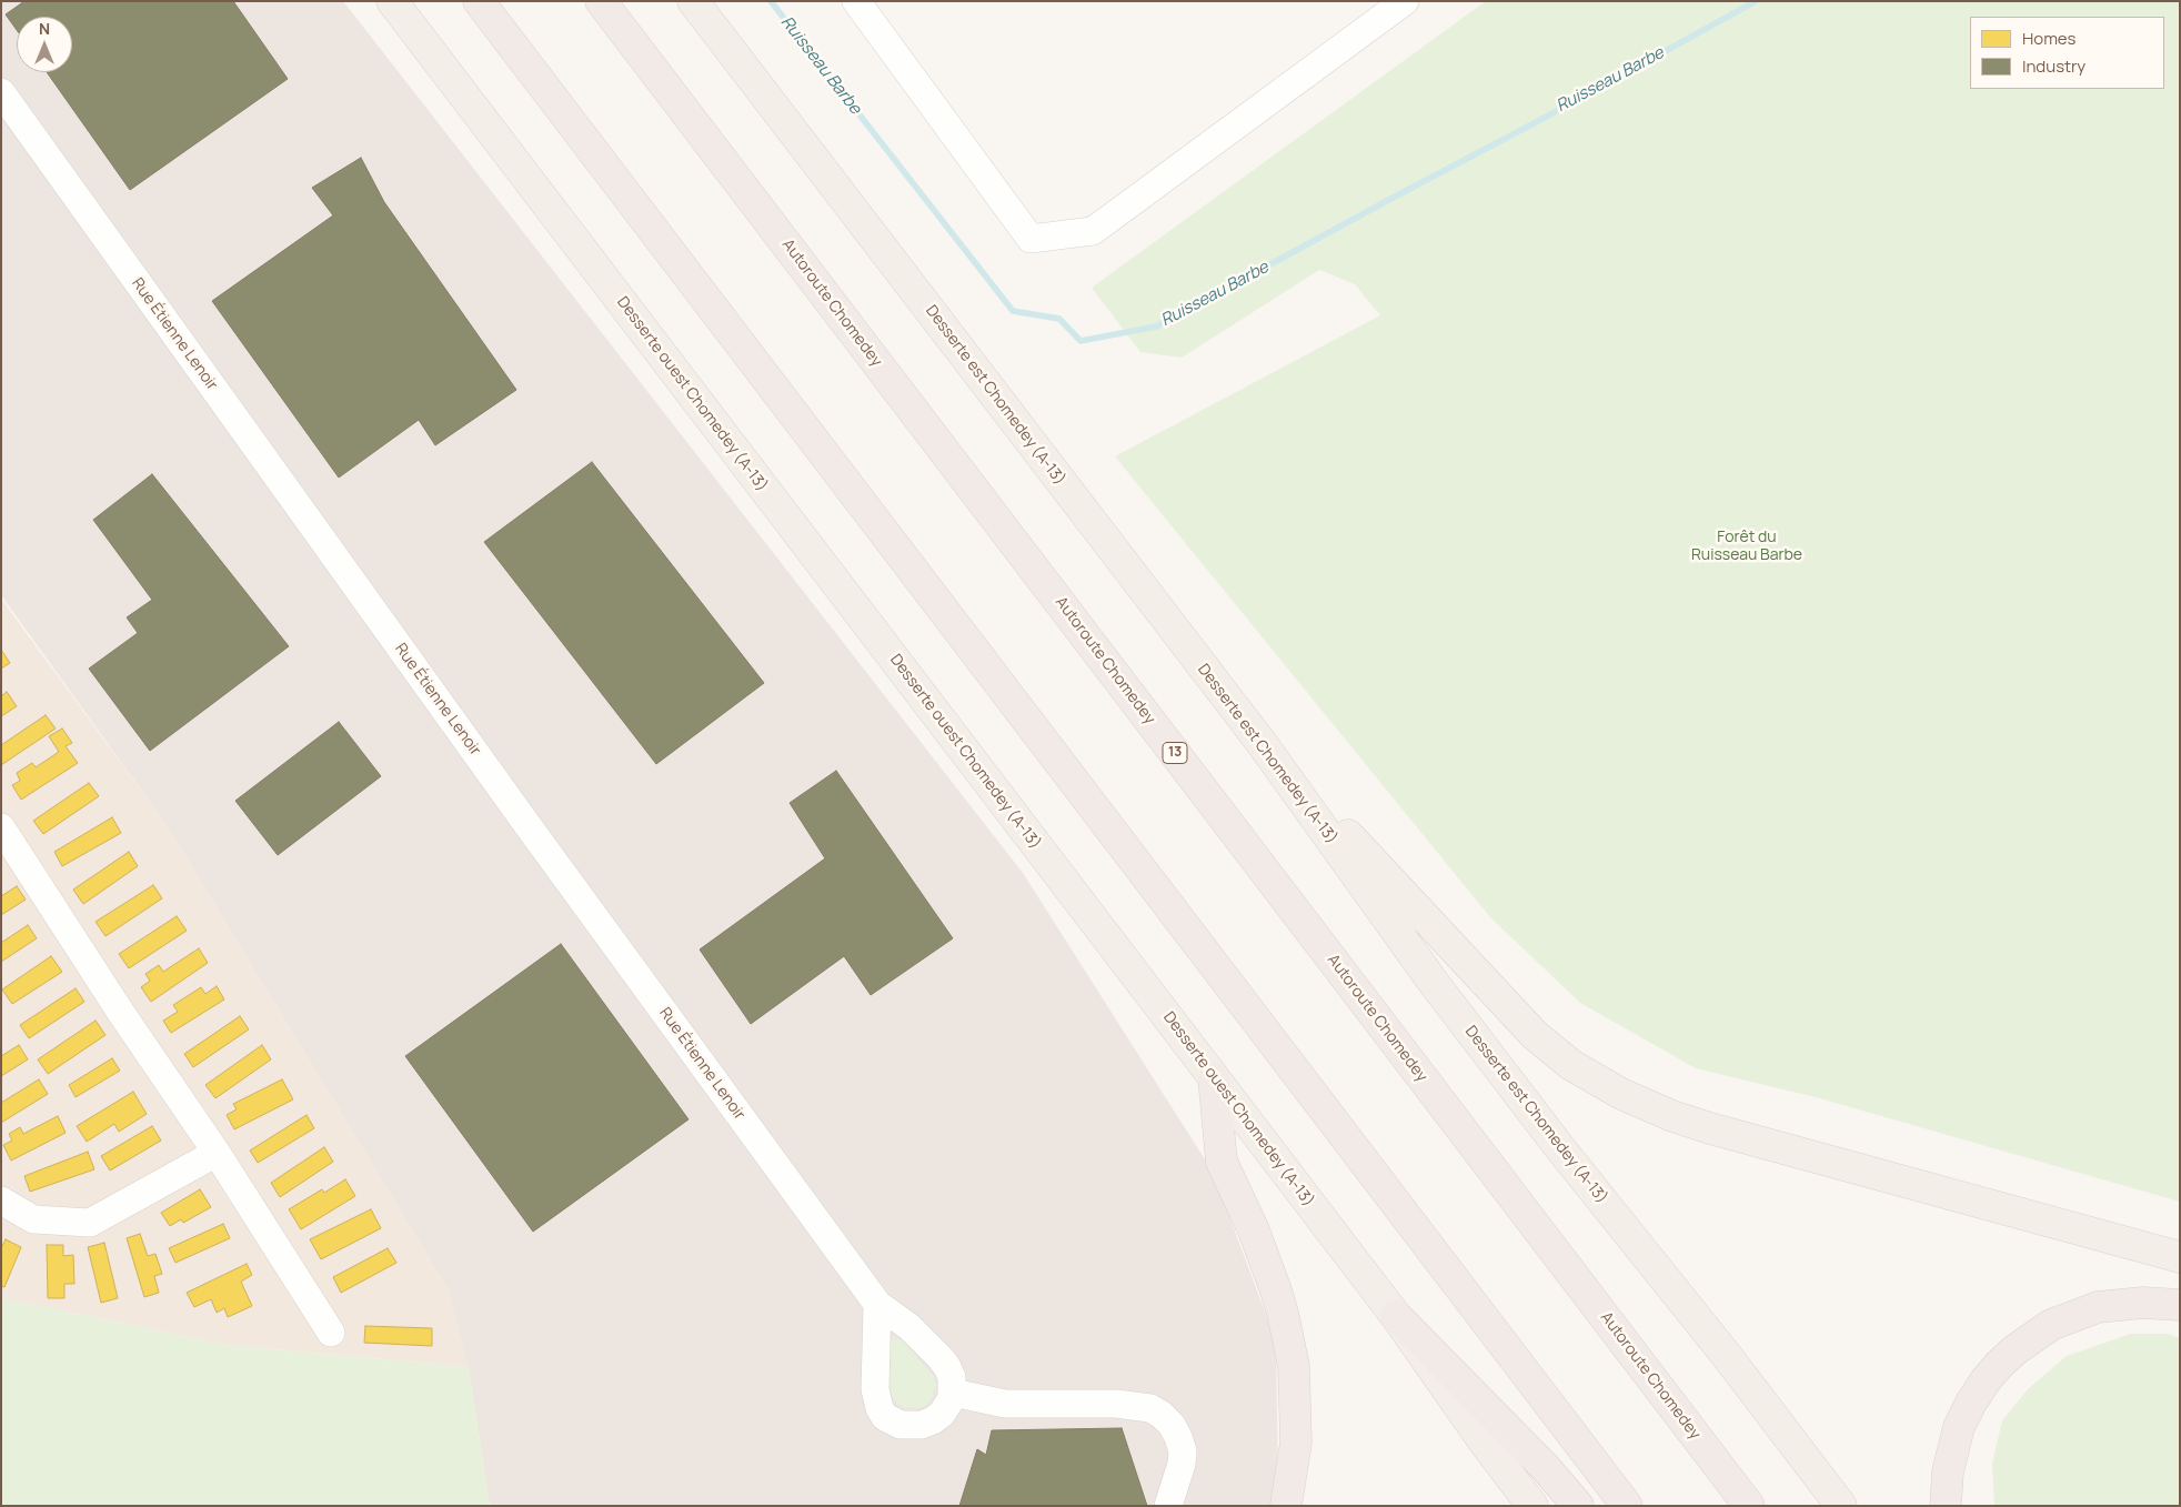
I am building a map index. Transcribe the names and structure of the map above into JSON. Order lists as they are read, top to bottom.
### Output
{
  "streets": {
    "highway": ["Autoroute Chomedey", "13"],
    "main road": ["Desserte ouest Chomedey (A-13)", "Desserte est Chomedey (A-13)"],
    "street": ["Rue Étienne Lenoir"]
  },
  "water": ["Ruisseau Barbe"],
  "parks": ["Forêt du Ruisseau Barbe"],
  "legend": ["Homes", "Industry"],
  "north": "top"
}
